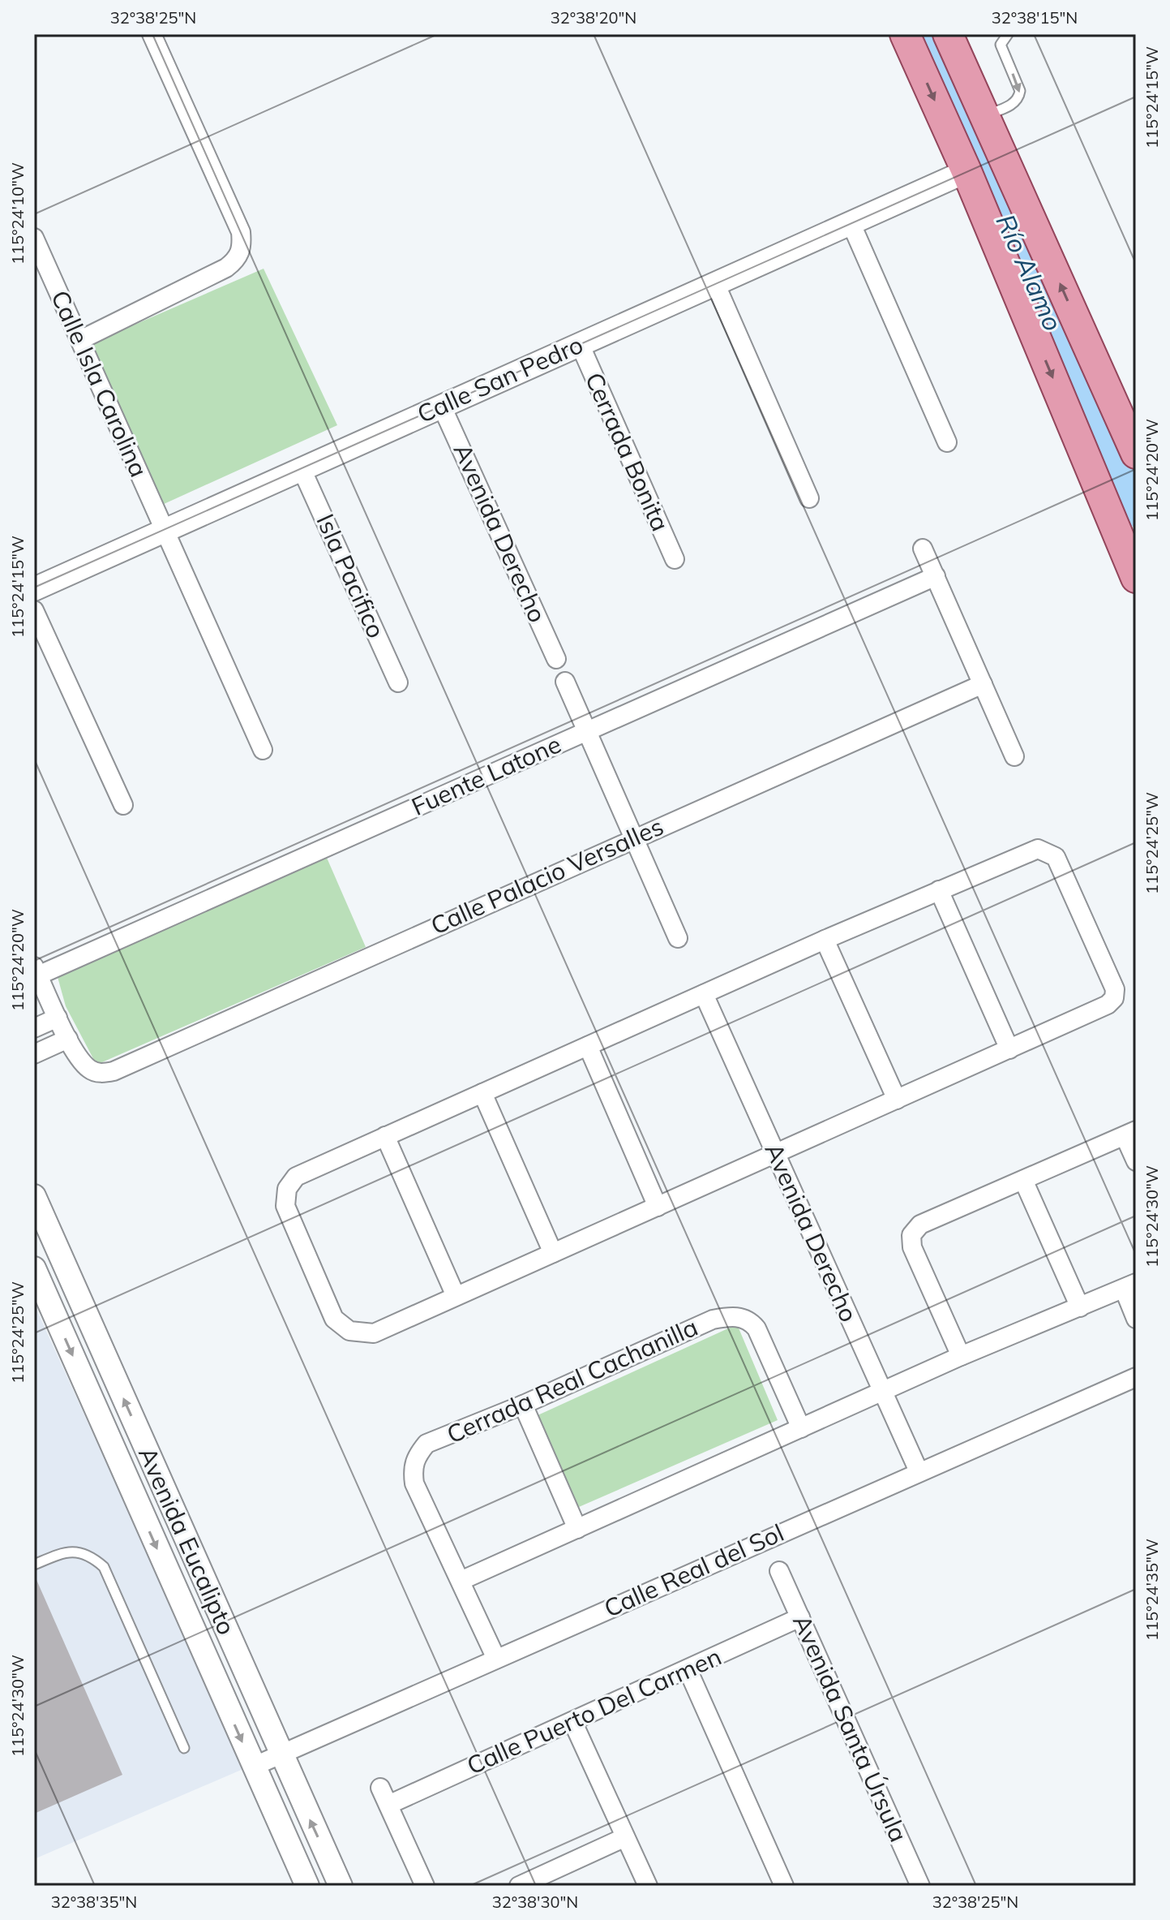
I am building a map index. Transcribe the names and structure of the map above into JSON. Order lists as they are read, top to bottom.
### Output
{
  "streets": {
    "street": [
      "Calle San Pedro",
      "Calle Isla Carolina",
      "Cerrada Bonita",
      "Avenida Derecho",
      "Isla Pacifico",
      "Fuente Latone",
      "Calle Palacio Versalles",
      "Cerrada Real Cachanilla",
      "Avenida Eucalipto",
      "Calle Real del Sol",
      "Calle Puerto Del Carmen",
      "Avenida Santa Úrsula"
    ]
  },
  "crossings": [
    ["Calle San Pedro", "Calle Isla Carolina"],
    ["Calle San Pedro", "Cerrada Bonita"],
    ["Calle San Pedro", "Avenida Derecho"],
    ["Calle San Pedro", "Isla Pacifico"],
    ["Avenida Derecho", "Calle Real del Sol"],
    ["Cerrada Real Cachanilla", "Calle Real del Sol"],
    ["Avenida Eucalipto", "Calle Real del Sol"],
    ["Calle Puerto Del Carmen", "Avenida Santa Úrsula"]
  ],
  "water": ["Río Alamo"],
  "coordinates": [
    "32°38'25\"N",
    "32°38'20\"N",
    "32°38'15\"N",
    "115°24'15\"W",
    "115°24'10\"W",
    "115°24'20\"W",
    "115°24'25\"W",
    "115°24'30\"W",
    "115°24'35\"W",
    "32°38'35\"N",
    "32°38'30\"N"
  ]
}
